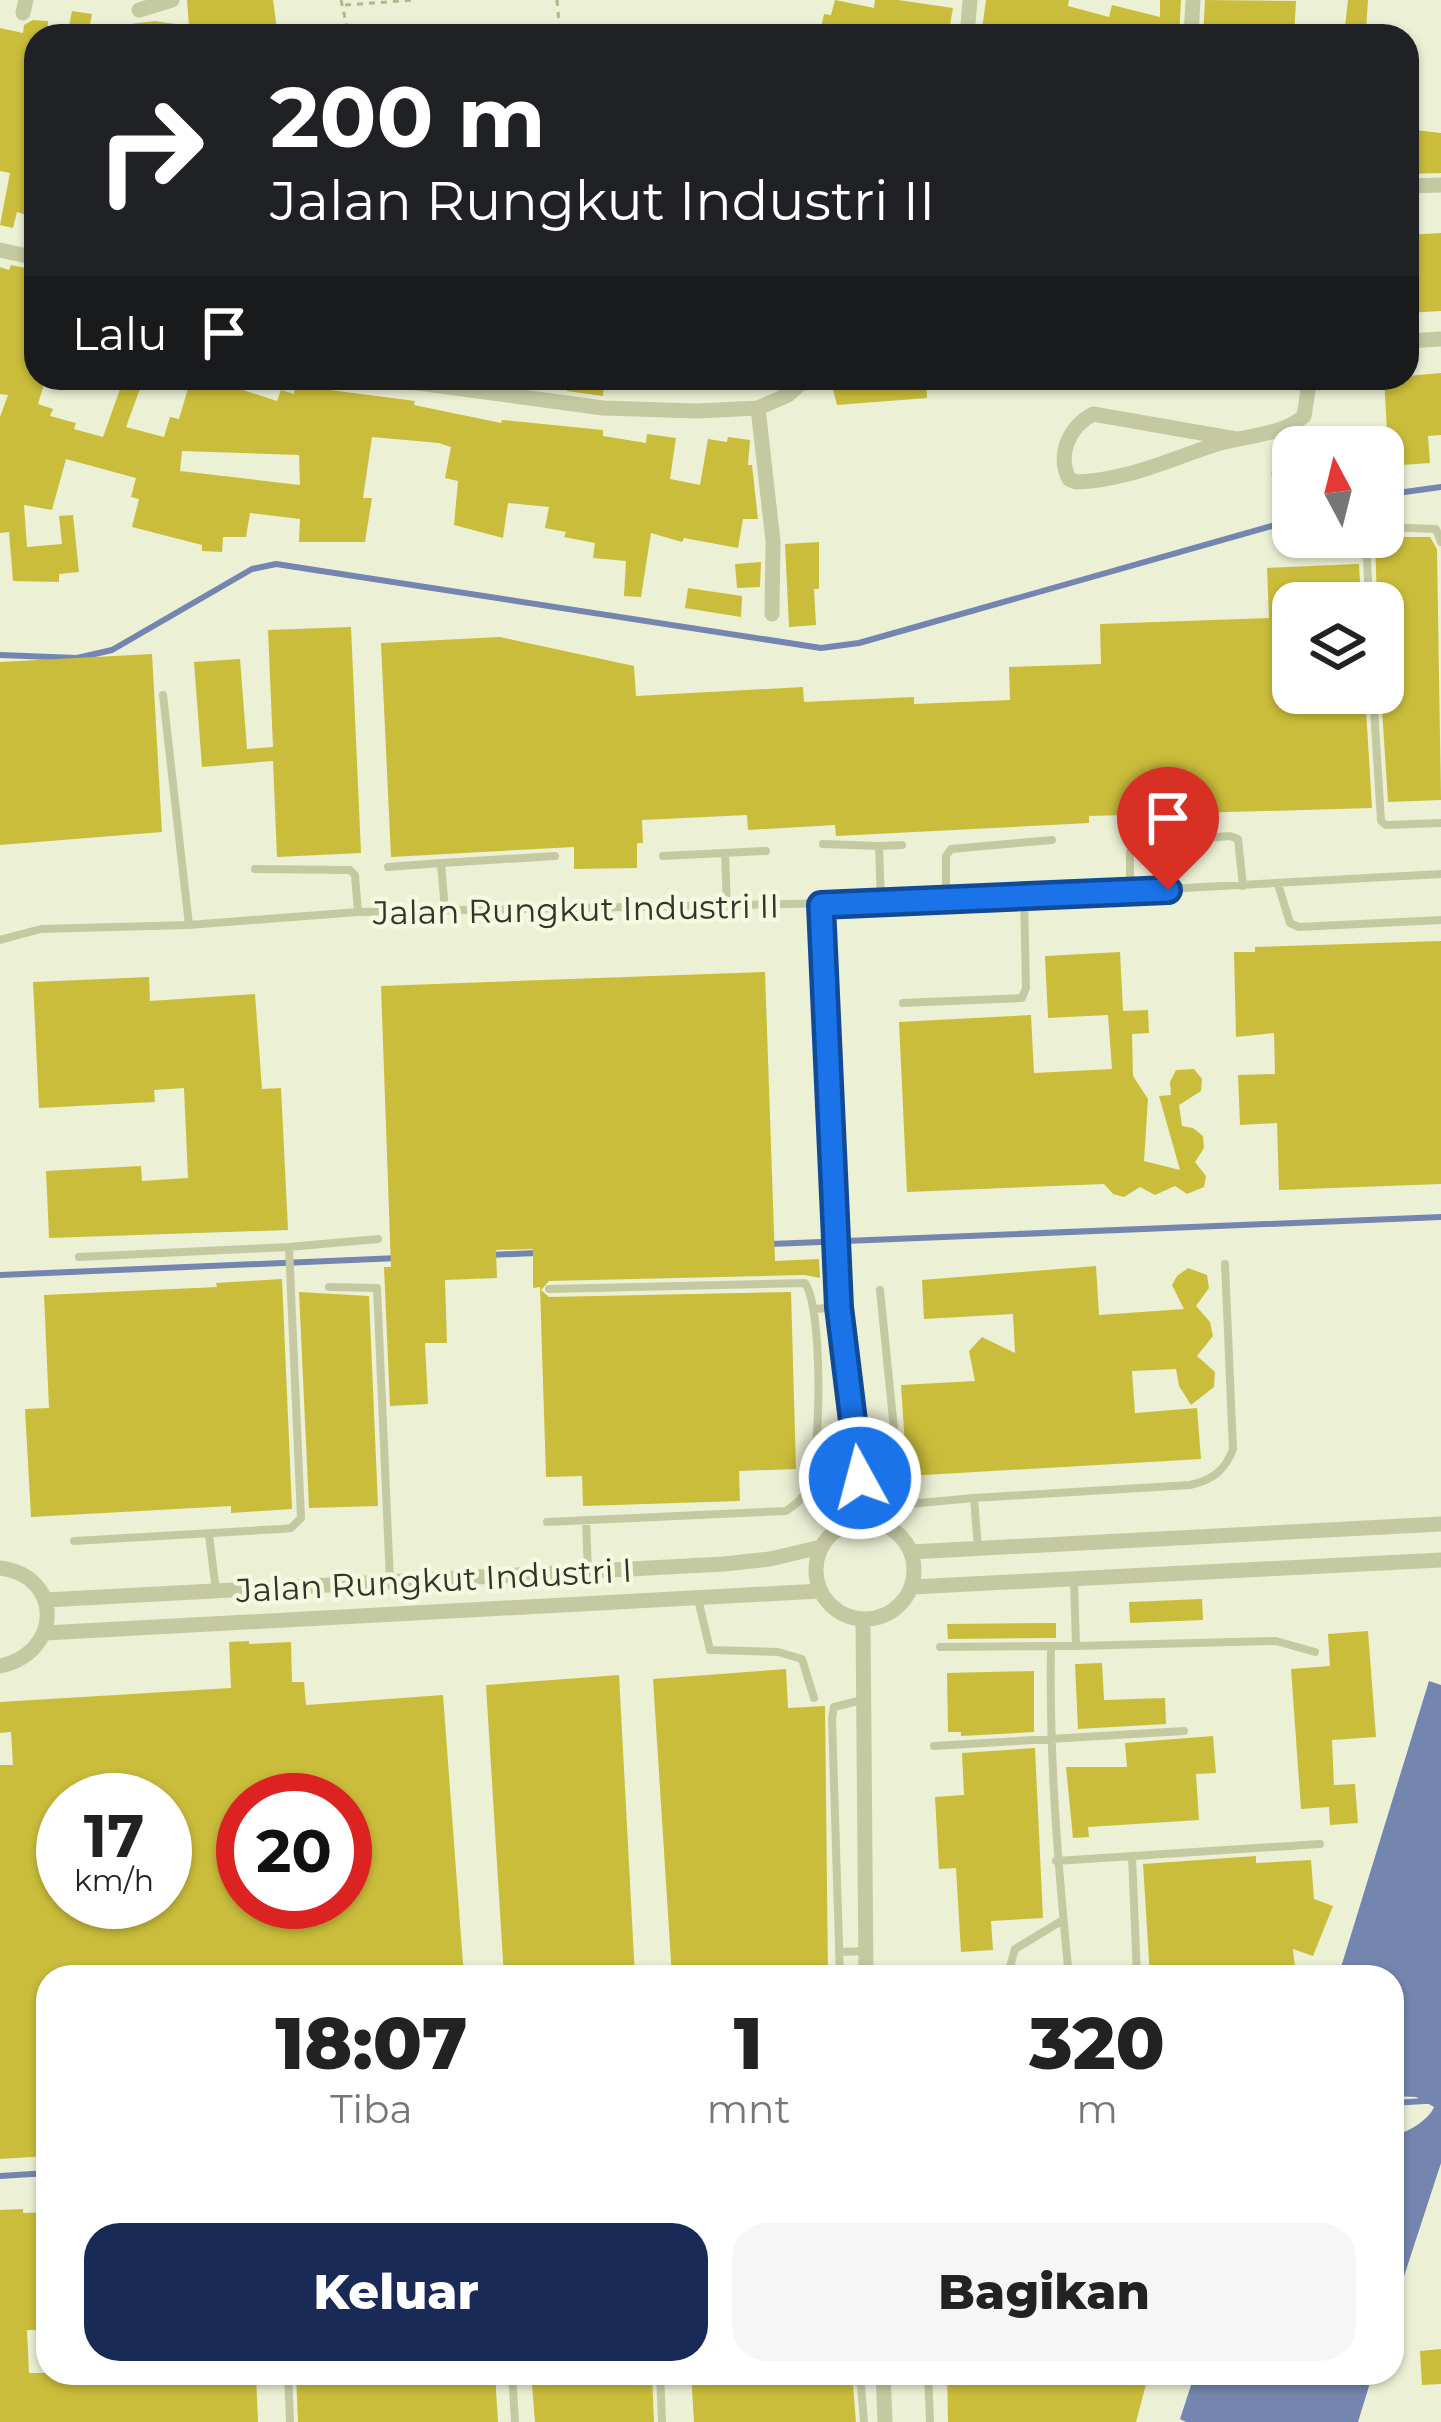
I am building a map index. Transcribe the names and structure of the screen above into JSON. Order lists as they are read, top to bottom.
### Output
{
  "streets": {
    "street": ["Jalan Rungkut Industri I"],
    "lane": ["Jalan Rungkut Industri II"]
  },
  "north": "top",
  "page": {
    "turn": ["200 m", "Jalan Rungkut Industri II"],
    "then": "Lalu",
    "speed": "17 km/h",
    "limit": "20",
    "eta": [
      "18:07",
      "Tiba",
      "1",
      "mnt",
      "320",
      "m"
    ],
    "buttons": ["Keluar", "Bagikan"]
  }
}
